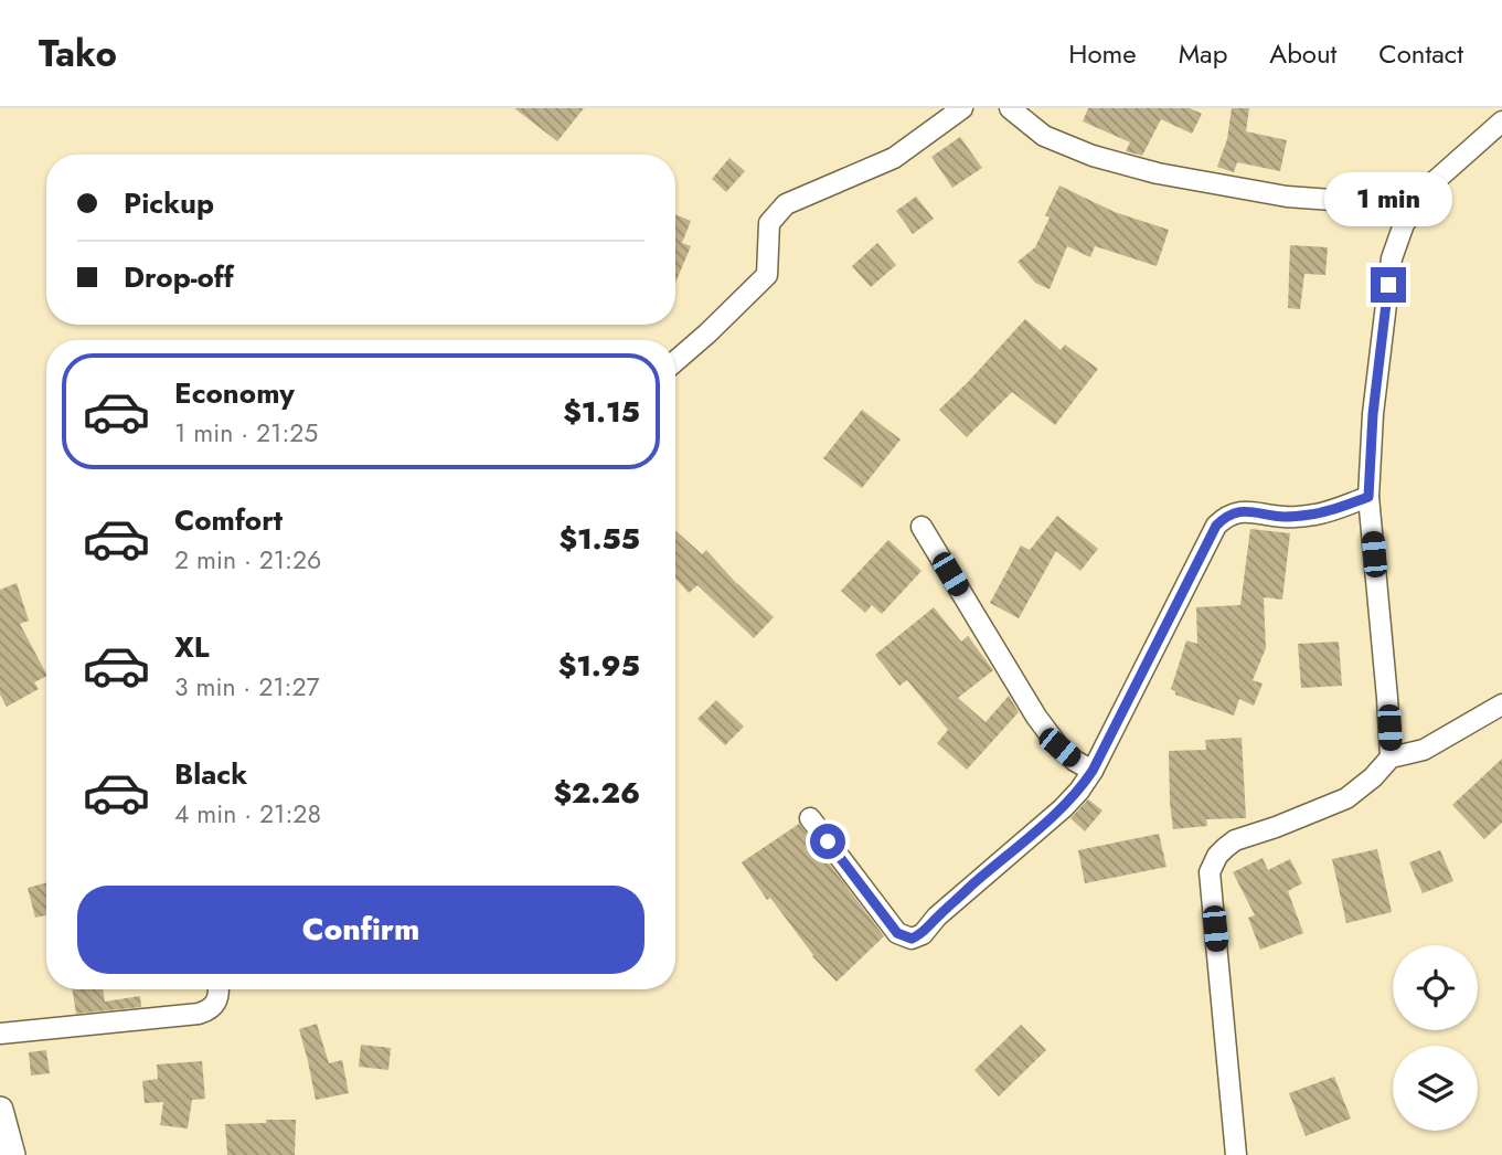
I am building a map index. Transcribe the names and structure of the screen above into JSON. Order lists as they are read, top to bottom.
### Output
{
  "page": {
    "header": "Tako",
    "nav": [
      "Home",
      "Map",
      "About",
      "Contact"
    ],
    "banner": ["Pickup", "Drop-off"],
    "bubble": "1 min",
    "list": [
      {
        "name": "Economy",
        "note": "1 min · 21:25",
        "value": "$1.15"
      },
      {
        "name": "Comfort",
        "note": "2 min · 21:26",
        "value": "$1.55"
      },
      {
        "name": "XL",
        "note": "3 min · 21:27",
        "value": "$1.95"
      },
      {
        "name": "Black",
        "note": "4 min · 21:28",
        "value": "$2.26"
      }
    ],
    "buttons": "Confirm"
  }
}
